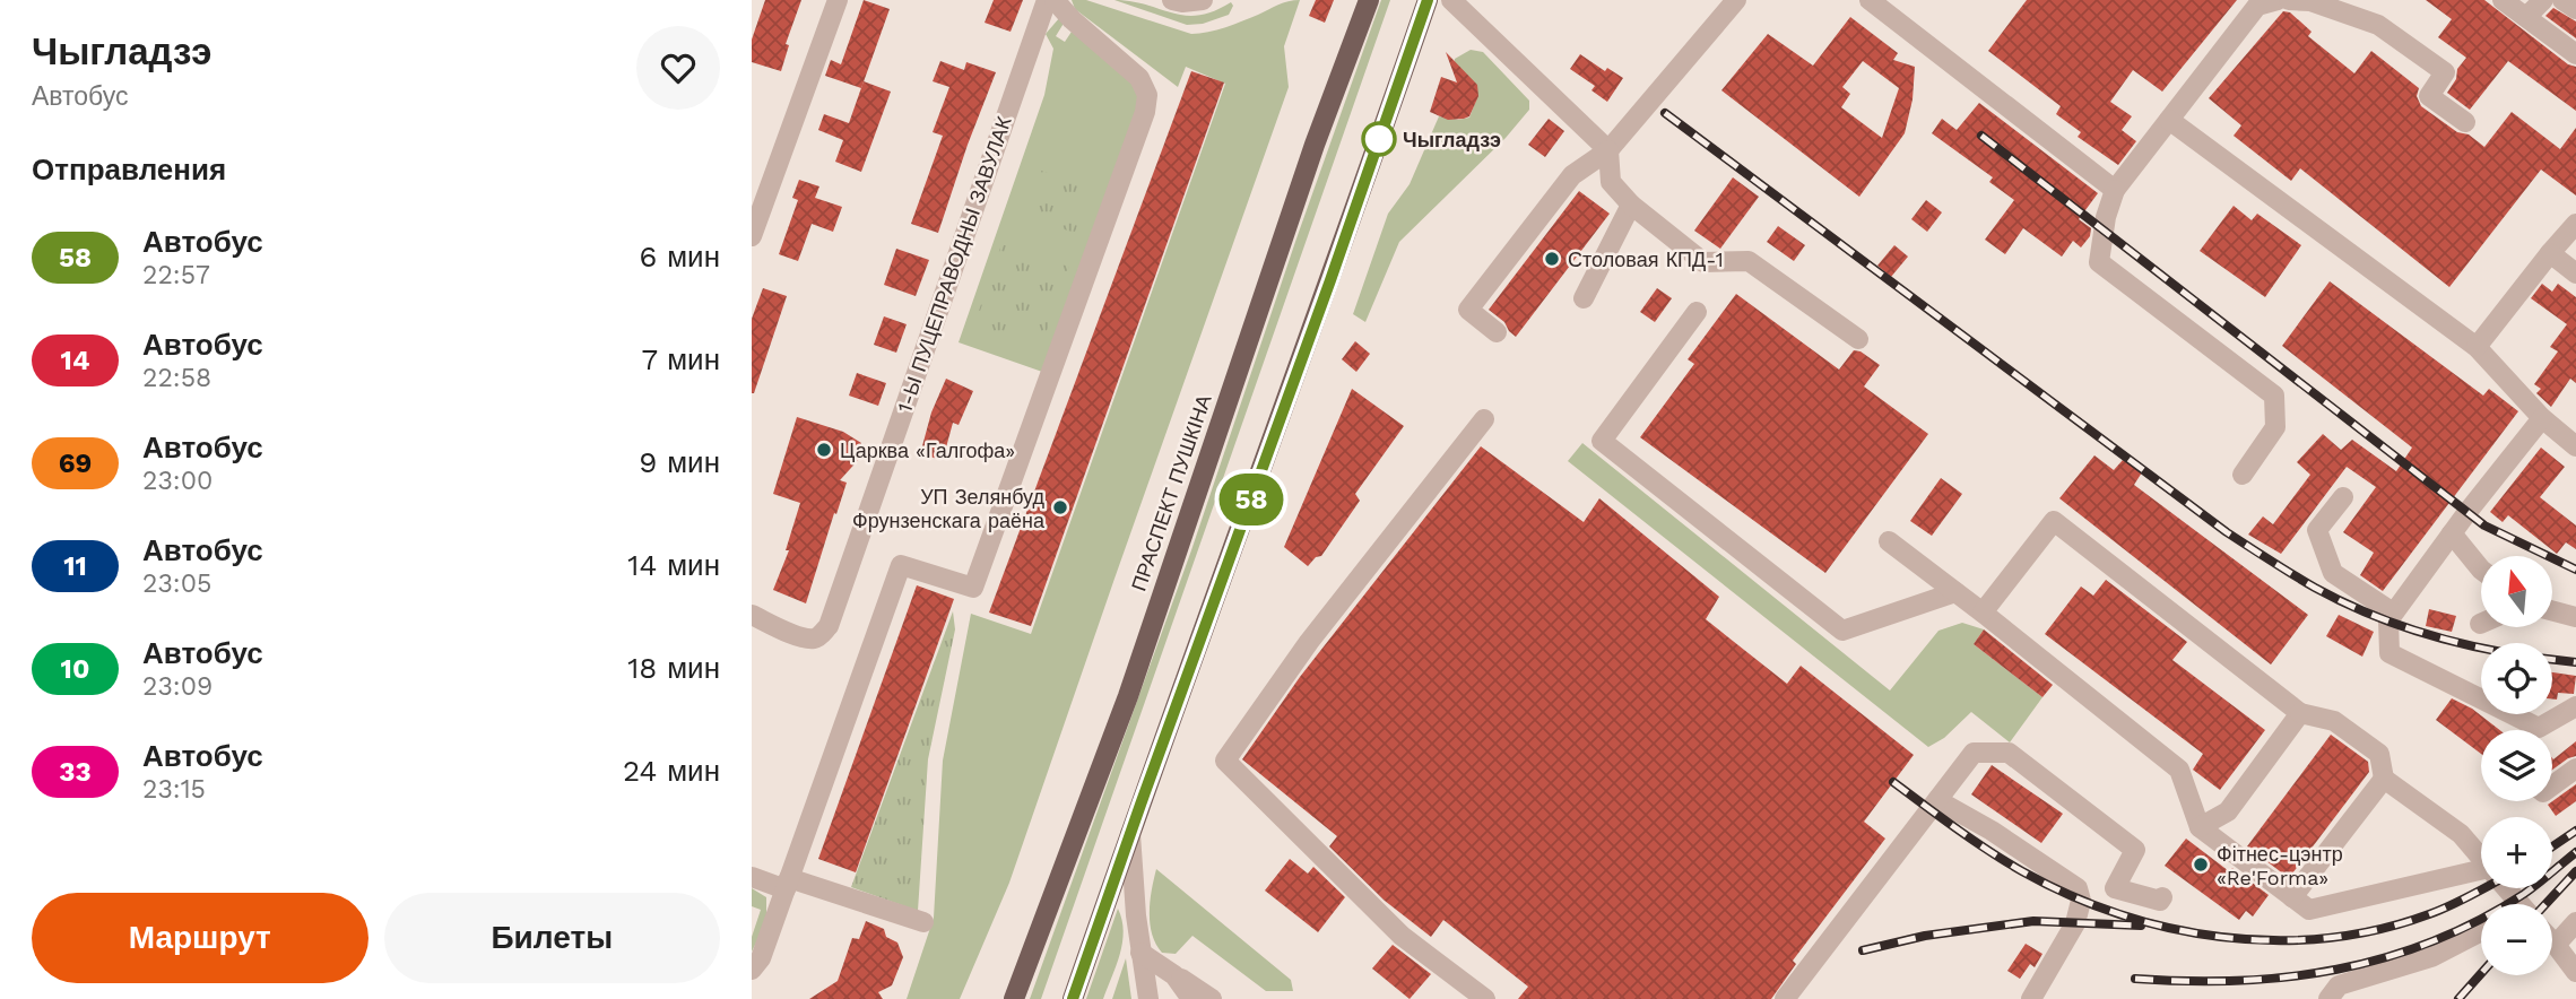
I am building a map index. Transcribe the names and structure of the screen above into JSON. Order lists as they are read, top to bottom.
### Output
{
  "streets": {
    "main road": ["ПРАСПЕКТ ПУШКІНА"],
    "street": ["1-Ы ПУЦЕПРАВОДНЫ ЗАВУЛАК"]
  },
  "places": [
    "Чыгладзэ",
    "Столовая КПД-1",
    "Царква «Галгофа»",
    "УП Зелянбуд Фрунзенскага раёна",
    "Фітнес-цэнтр «Re'Forma»"
  ],
  "lines": ["bus line 58"],
  "north": "top",
  "page": {
    "heading": [
      ["Чыгладзэ", "Автобус"],
      "Отправления"
    ],
    "on_map": "58",
    "list": [
      {
        "mark": "58",
        "name": "Автобус",
        "note": "22:57",
        "value": "6 мин"
      },
      {
        "mark": "14",
        "name": "Автобус",
        "note": "22:58",
        "value": "7 мин"
      },
      {
        "mark": "69",
        "name": "Автобус",
        "note": "23:00",
        "value": "9 мин"
      },
      {
        "mark": "11",
        "name": "Автобус",
        "note": "23:05",
        "value": "14 мин"
      },
      {
        "mark": "10",
        "name": "Автобус",
        "note": "23:09",
        "value": "18 мин"
      },
      {
        "mark": "33",
        "name": "Автобус",
        "note": "23:15",
        "value": "24 мин"
      }
    ],
    "map_buttons": ["+", "−"],
    "buttons": ["Маршрут", "Билеты"]
  }
}
